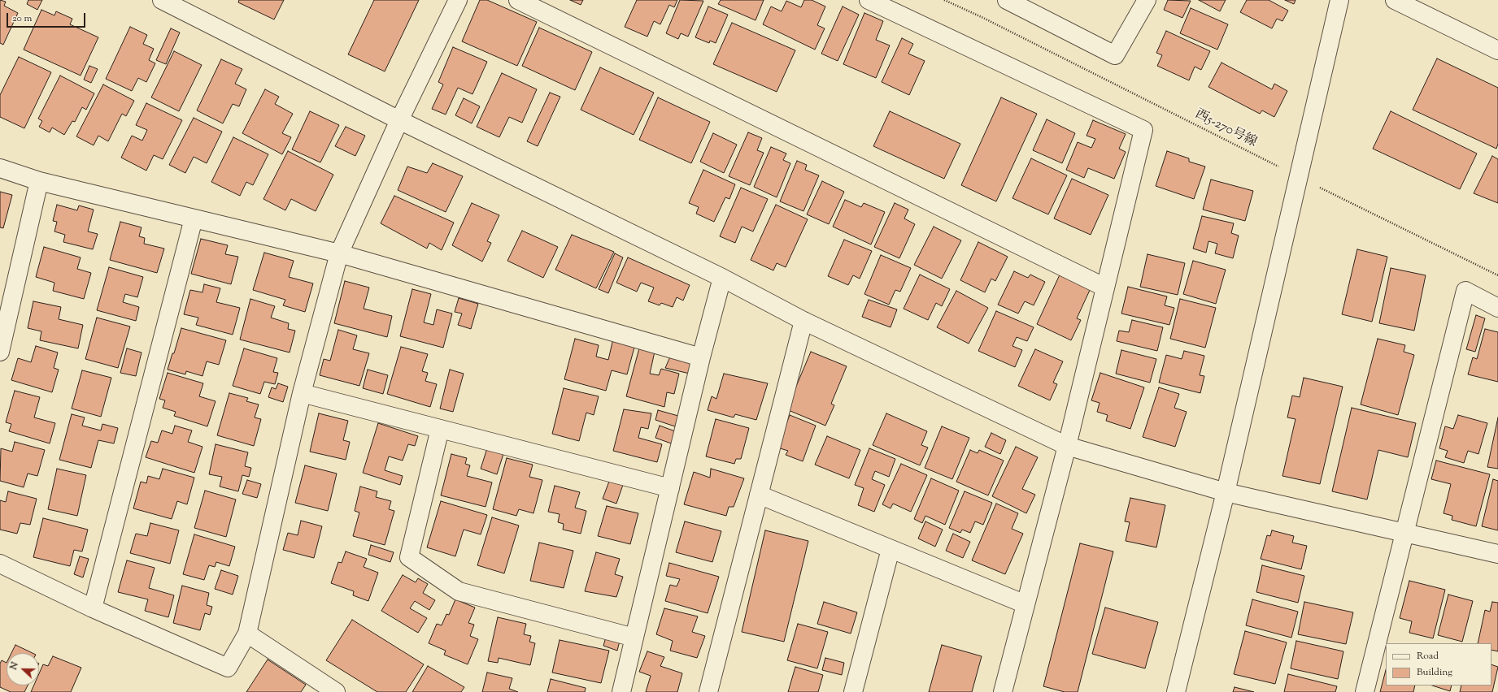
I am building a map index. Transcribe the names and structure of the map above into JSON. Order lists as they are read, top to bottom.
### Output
{
  "streets": {
    "path": ["西5-270号線"]
  },
  "legend": ["Road", "Building"],
  "scale_bar": "20 m",
  "north": "left"
}
